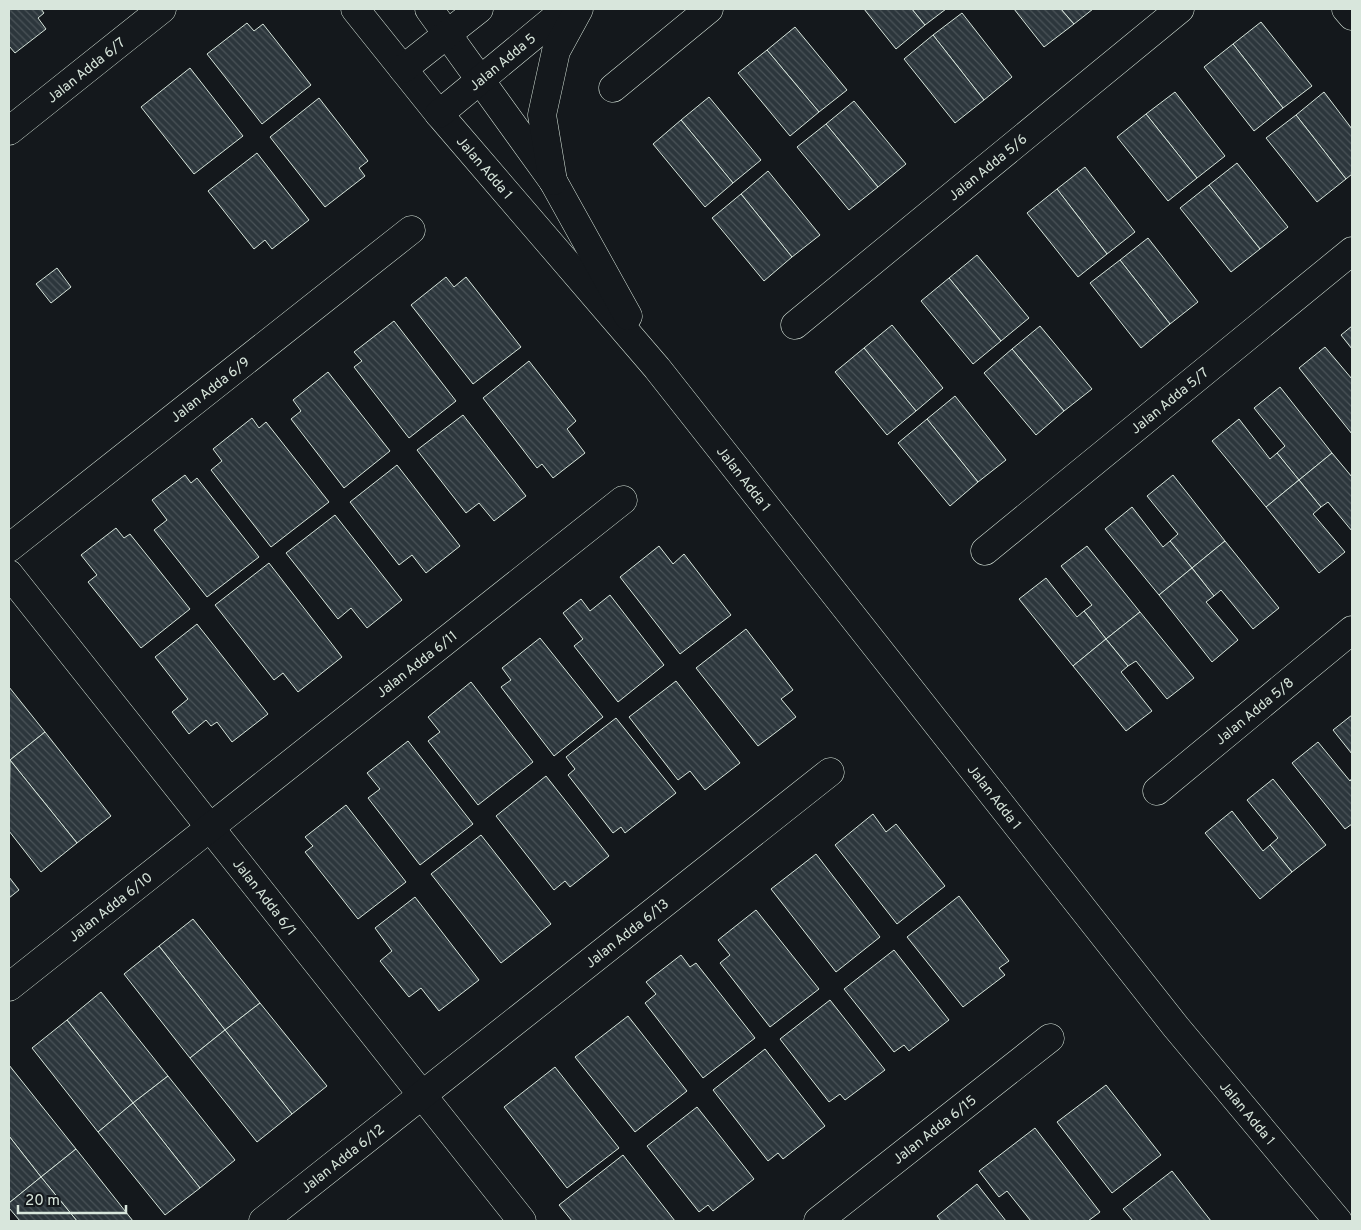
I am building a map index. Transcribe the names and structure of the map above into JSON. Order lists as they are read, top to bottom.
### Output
{
  "streets": {
    "street": [
      "Jalan Adda 5",
      "Jalan Adda 6/7",
      "Jalan Adda 1",
      "Jalan Adda 5/6",
      "Jalan Adda 6/9",
      "Jalan Adda 5/7",
      "Jalan Adda 6/11",
      "Jalan Adda 5/8",
      "Jalan Adda 6/1",
      "Jalan Adda 6/10",
      "Jalan Adda 6/13",
      "Jalan Adda 6/15",
      "Jalan Adda 6/12"
    ]
  },
  "crossings": [
    ["Jalan Adda 5", "Jalan Adda 1"],
    ["Jalan Adda 6/11", "Jalan Adda 6/1"],
    ["Jalan Adda 6/11", "Jalan Adda 6/10"],
    ["Jalan Adda 6/1", "Jalan Adda 6/10"],
    ["Jalan Adda 6/1", "Jalan Adda 6/13"],
    ["Jalan Adda 6/1", "Jalan Adda 6/12"],
    ["Jalan Adda 6/13", "Jalan Adda 6/12"]
  ],
  "scale_bar": "20 m"
}
